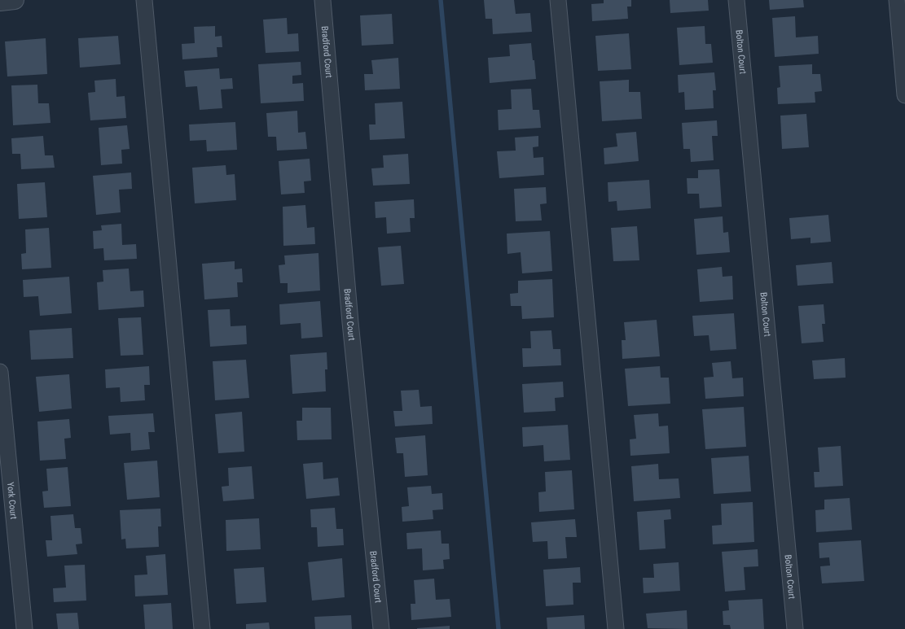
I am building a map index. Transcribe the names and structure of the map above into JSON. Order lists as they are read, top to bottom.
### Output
{
  "streets": {
    "street": ["Bradford Court", "Bolton Court", "York Court"]
  }
}
